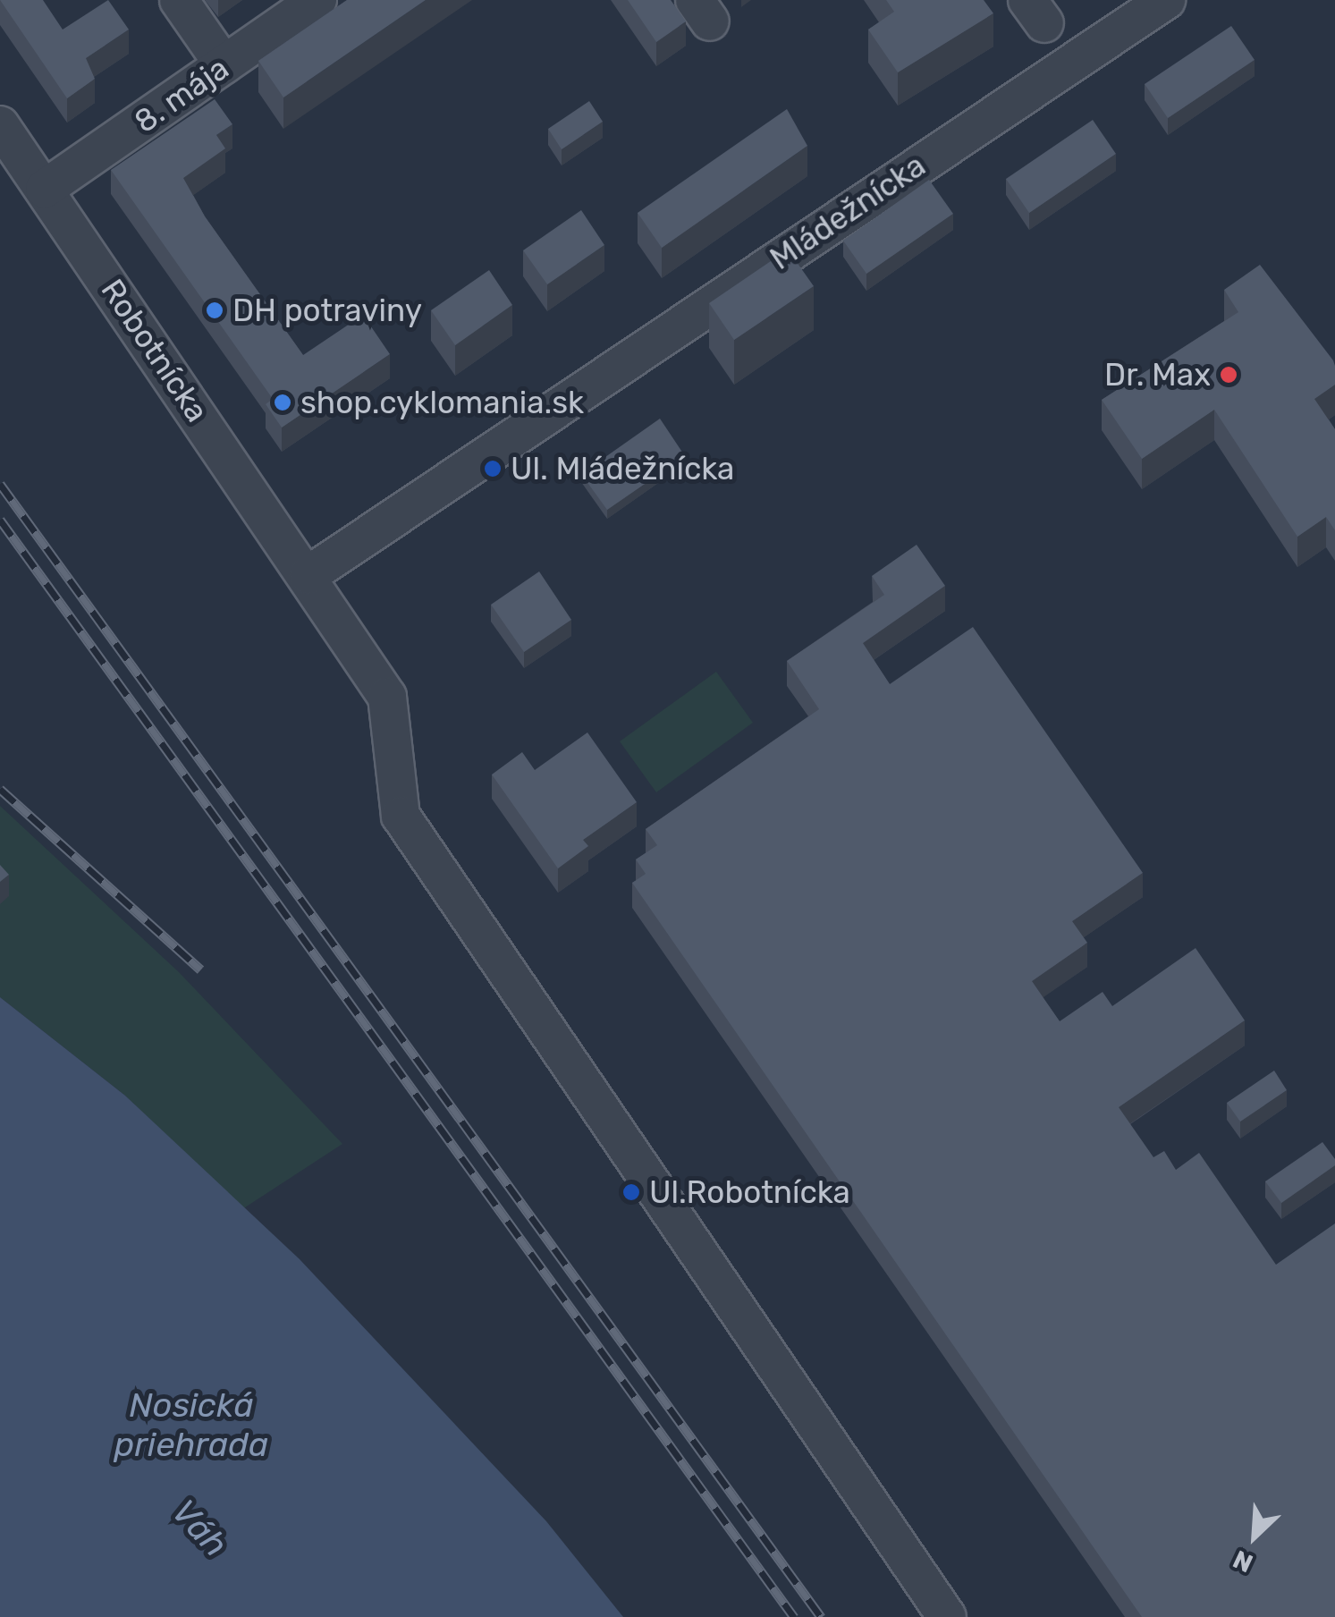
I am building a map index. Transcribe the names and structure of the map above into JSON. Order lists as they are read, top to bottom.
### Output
{
  "streets": {
    "street": ["8. mája", "Mládežnícka", "Robotnícka"]
  },
  "crossings": [
    ["8. mája", "Robotnícka"],
    ["Mládežnícka", "Robotnícka"]
  ],
  "water": ["Nosická priehrada", "Váh"],
  "places": [
    "DH potraviny",
    "Dr. Max",
    "shop.cyklomania.sk",
    "Ul. Mládežnícka",
    "Ul.Robotnícka"
  ],
  "north": "bottom left"
}
